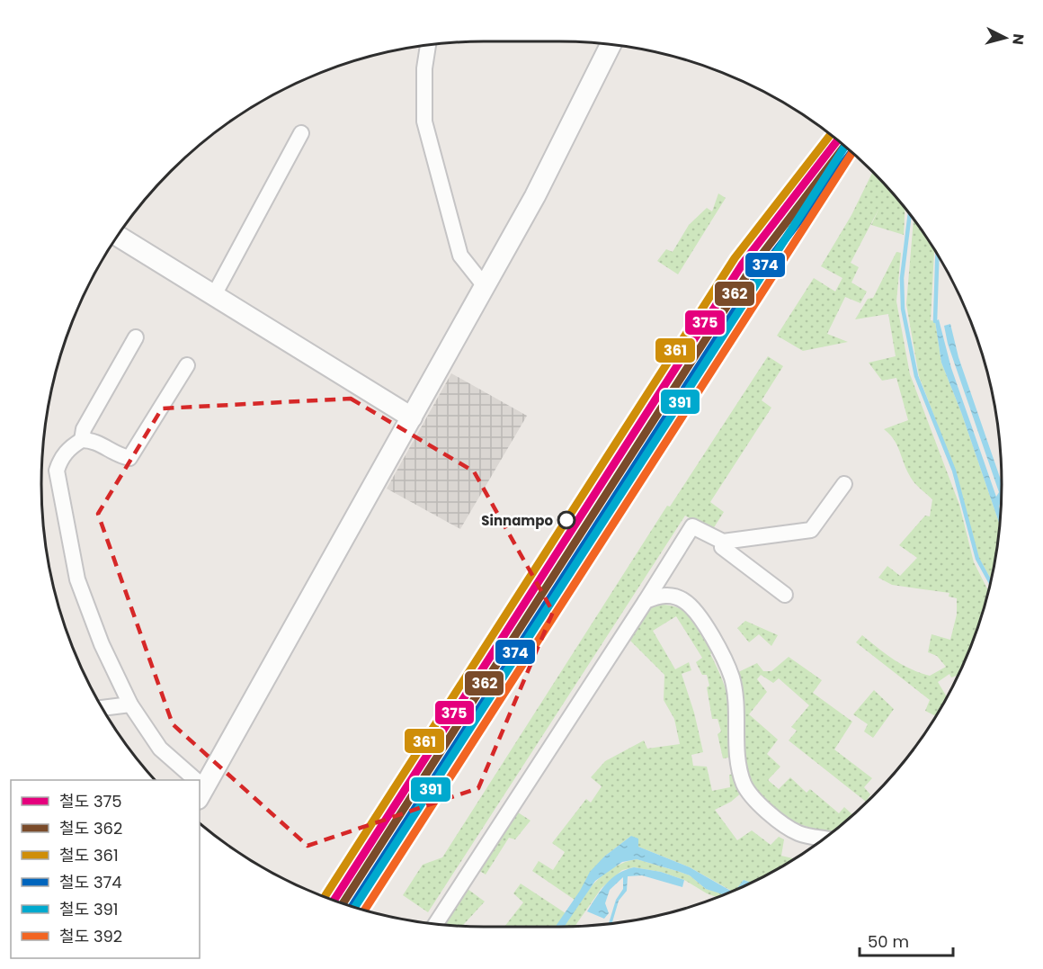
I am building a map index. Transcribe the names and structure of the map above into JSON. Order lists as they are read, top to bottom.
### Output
{
  "places": ["Sinnampo"],
  "lines": [
    "rail line 361",
    "rail line 375",
    "rail line 362",
    "rail line 391",
    "rail line 374",
    "rail line 392"
  ],
  "legend": [
    "철도 375",
    "철도 362",
    "철도 361",
    "철도 374",
    "철도 391",
    "철도 392"
  ],
  "scale_bar": "50 m",
  "north": "right"
}
